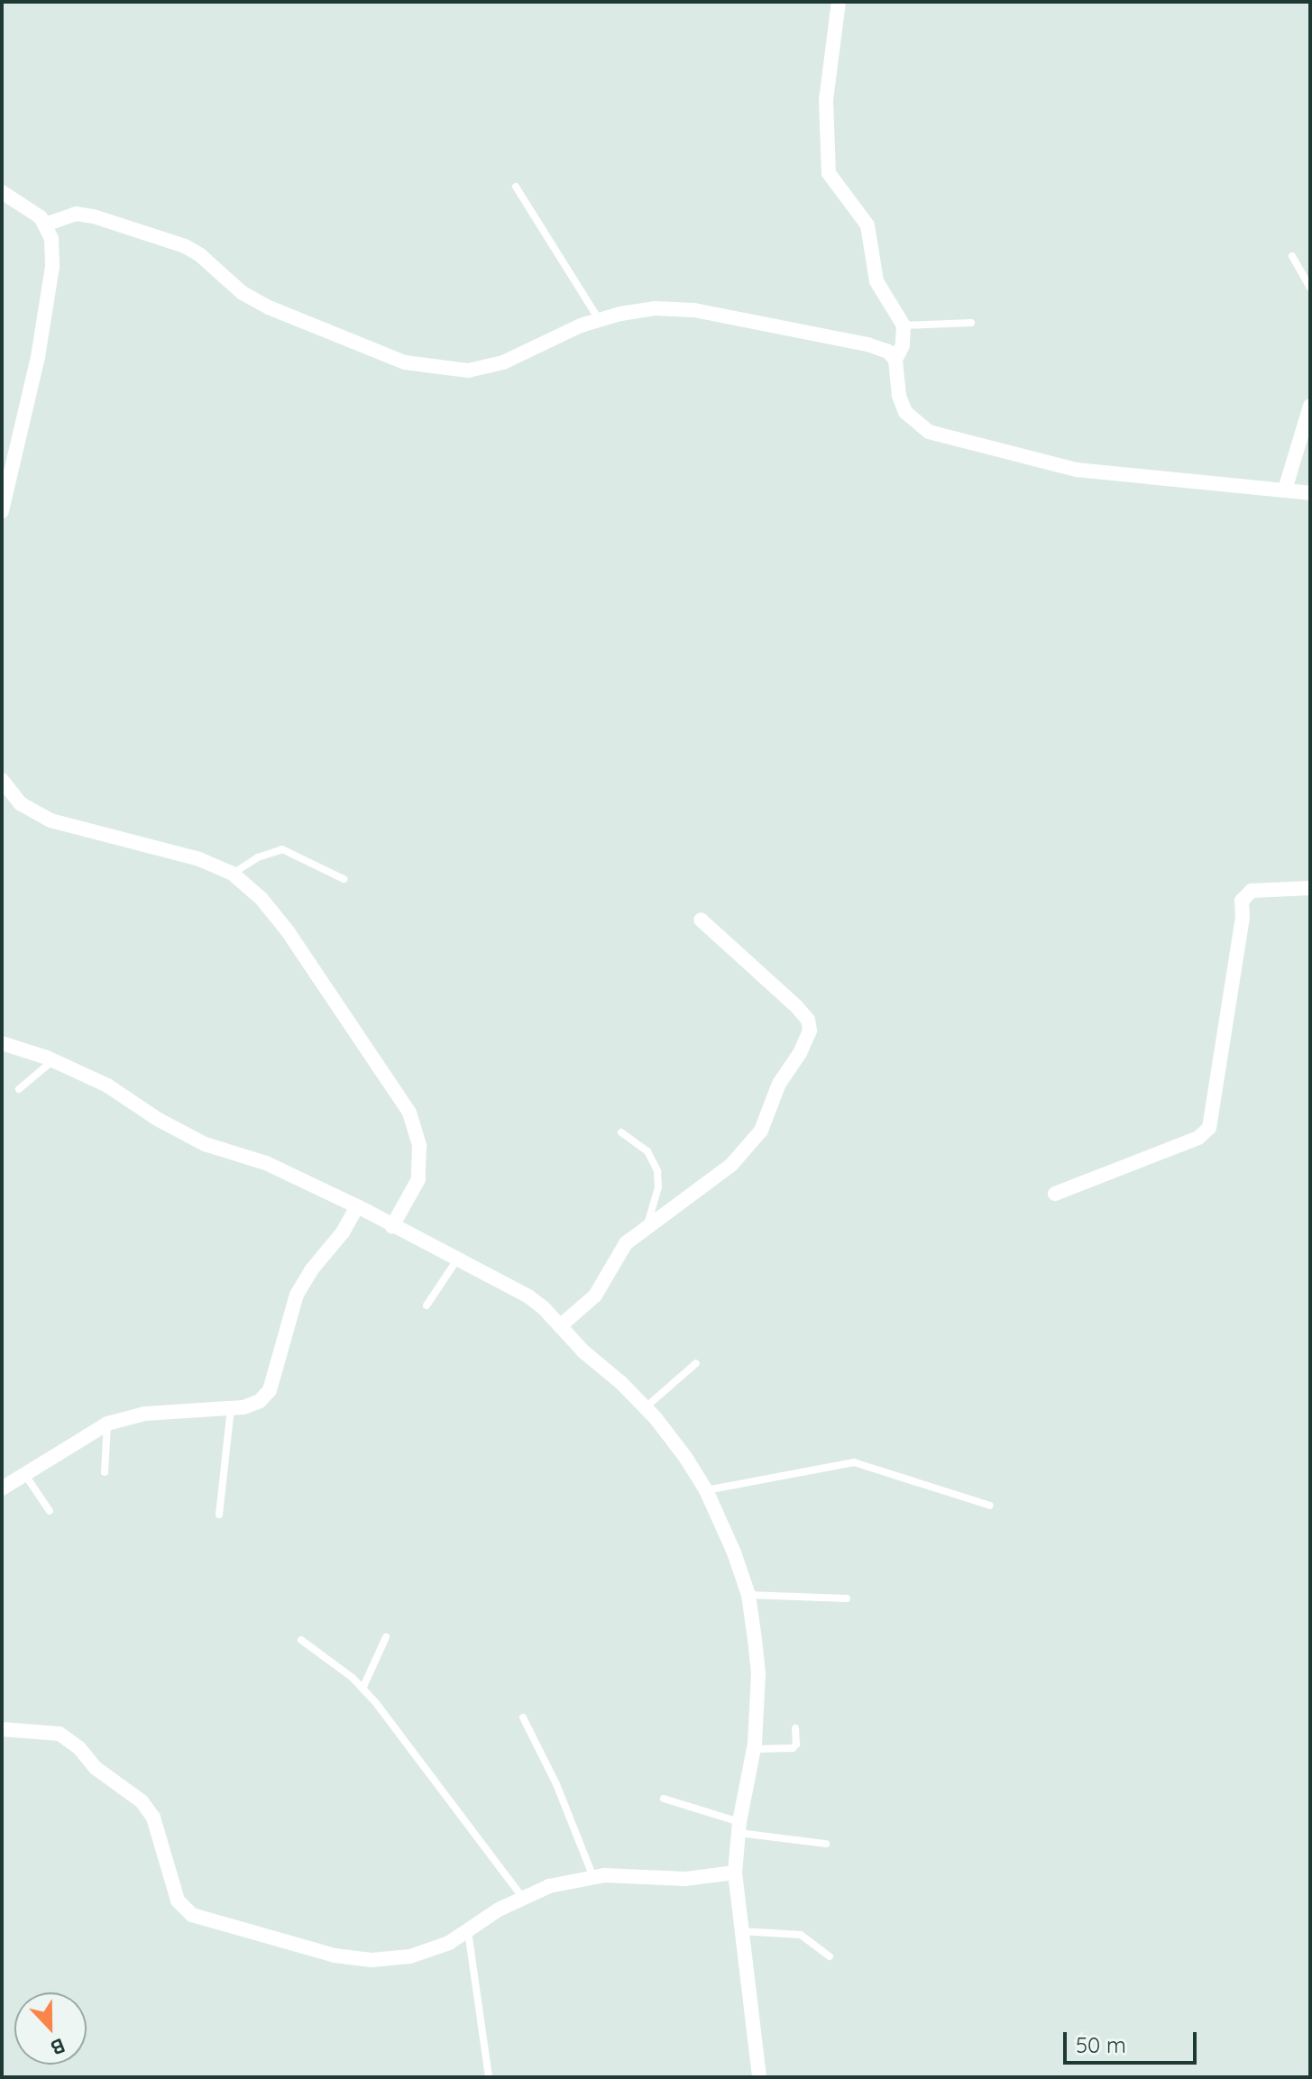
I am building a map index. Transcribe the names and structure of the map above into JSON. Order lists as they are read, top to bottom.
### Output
{
  "scale_bar": "50 m",
  "north": "bottom"
}
